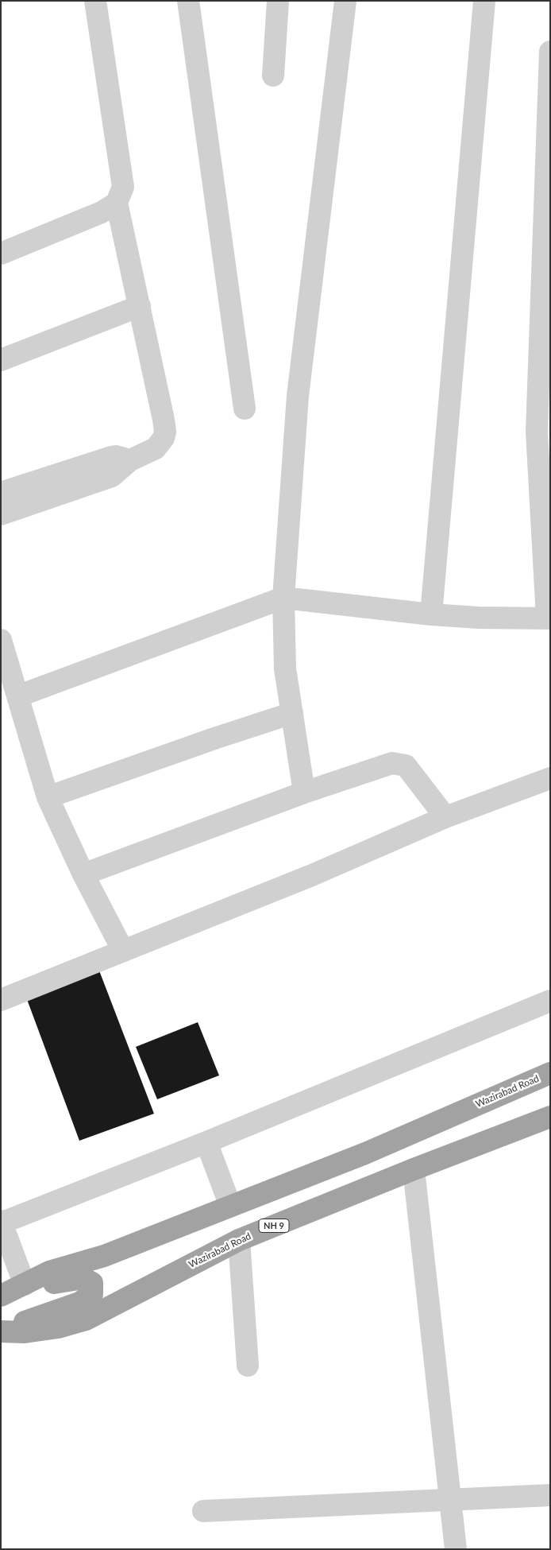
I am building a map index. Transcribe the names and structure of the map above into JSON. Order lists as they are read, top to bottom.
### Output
{
  "streets": {
    "highway": ["Wazirabad Road", "NH 9"]
  }
}
